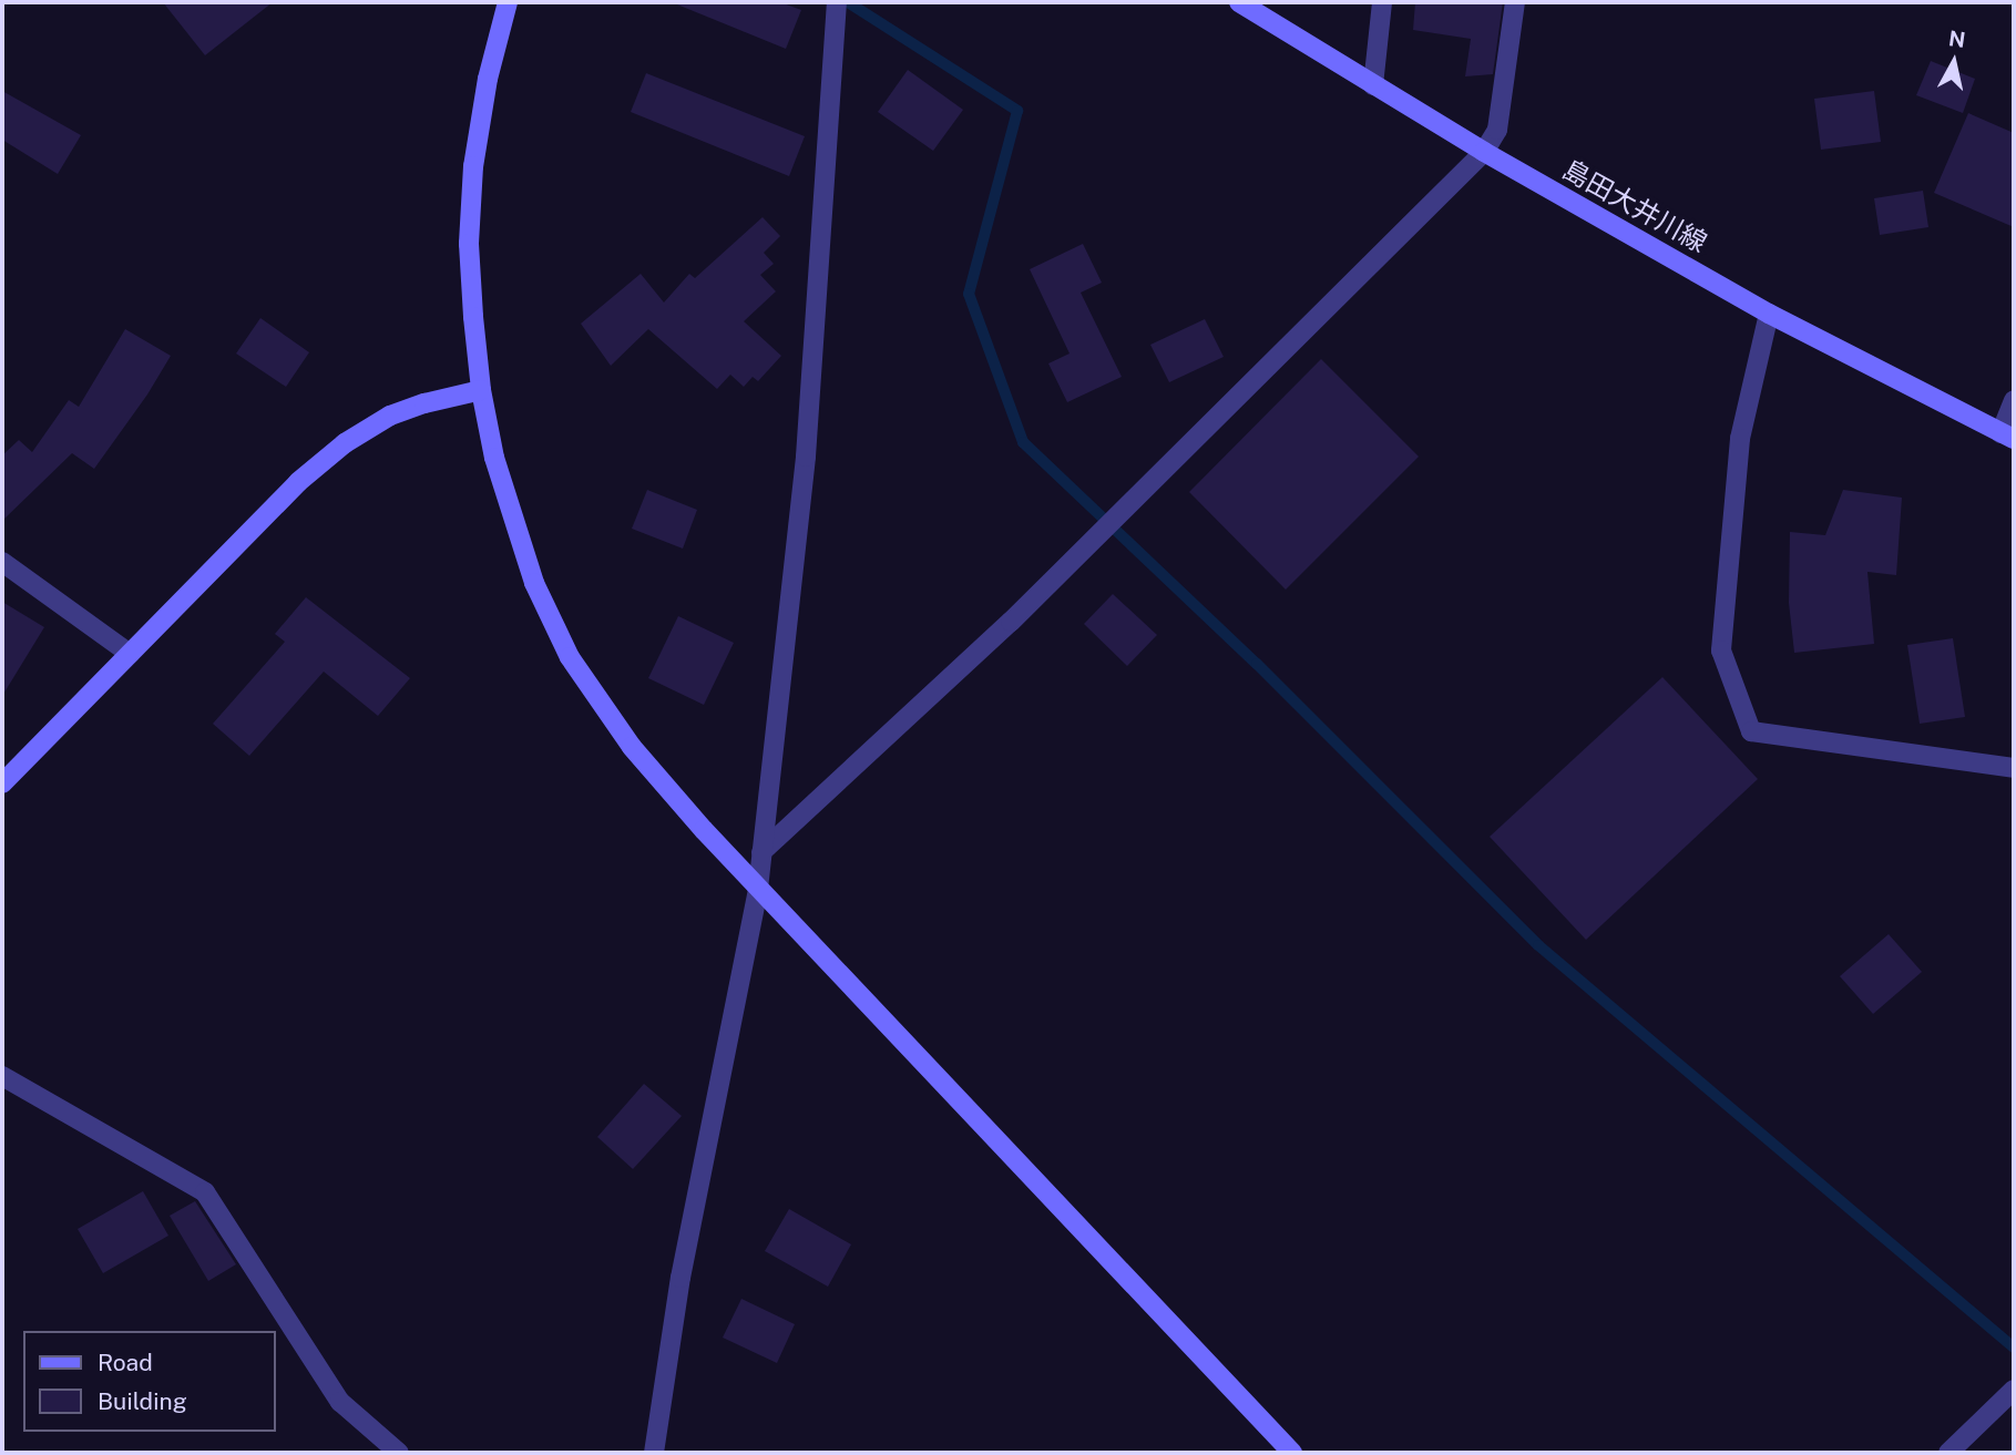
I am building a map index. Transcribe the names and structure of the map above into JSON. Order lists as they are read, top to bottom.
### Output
{
  "streets": {
    "street": ["島田大井川線"]
  },
  "legend": ["Road", "Building"],
  "north": "top"
}
